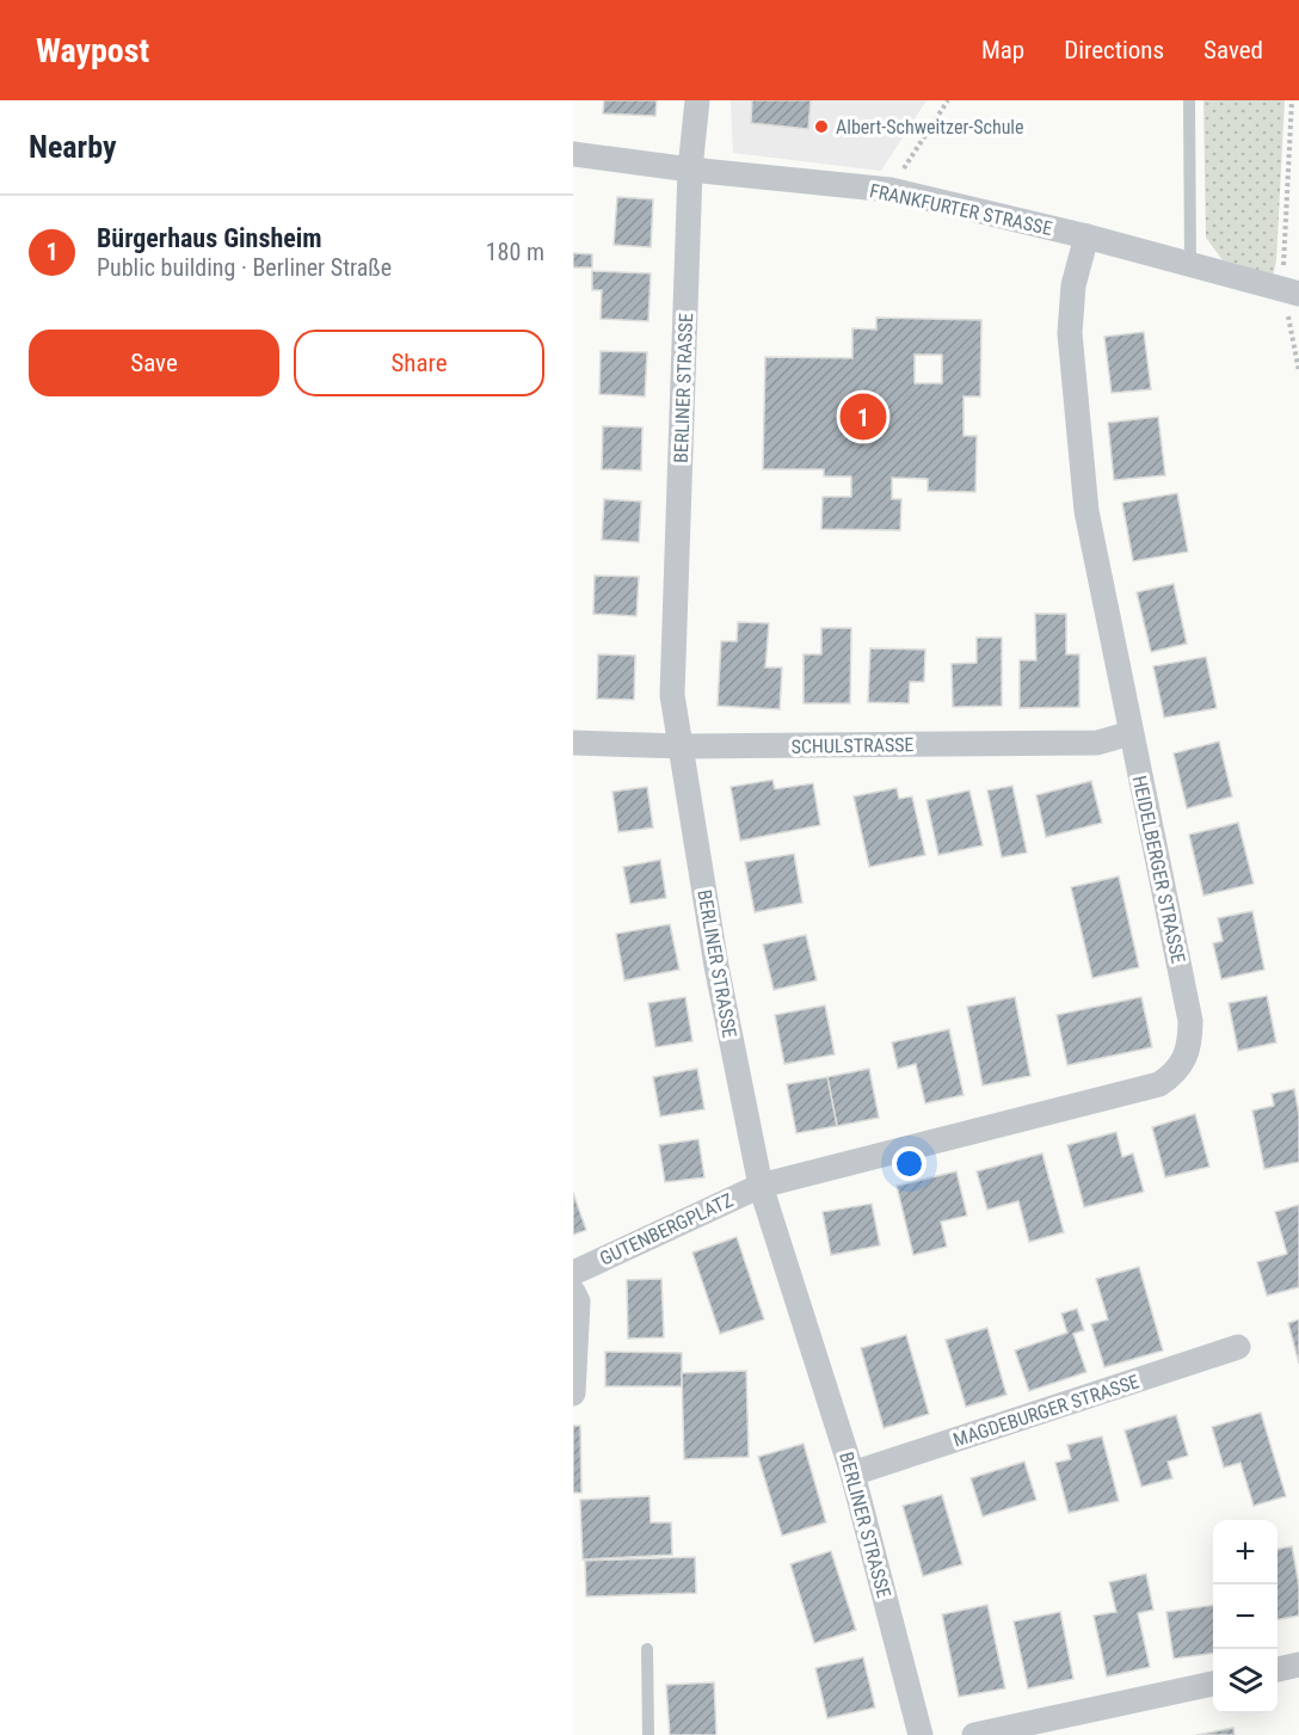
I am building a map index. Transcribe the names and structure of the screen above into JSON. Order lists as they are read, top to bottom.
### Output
{
  "streets": {
    "street": [
      "FRANKFURTER STRASSE",
      "BERLINER STRASSE",
      "SCHULSTRASSE",
      "HEIDELBERGER STRASSE",
      "GUTENBERGPLATZ",
      "MAGDEBURGER STRASSE"
    ]
  },
  "crossings": [
    ["FRANKFURTER STRASSE", "BERLINER STRASSE"],
    ["FRANKFURTER STRASSE", "HEIDELBERGER STRASSE"],
    ["BERLINER STRASSE", "SCHULSTRASSE"],
    ["BERLINER STRASSE", "HEIDELBERGER STRASSE"],
    ["BERLINER STRASSE", "GUTENBERGPLATZ"],
    ["BERLINER STRASSE", "MAGDEBURGER STRASSE"],
    ["SCHULSTRASSE", "HEIDELBERGER STRASSE"],
    ["HEIDELBERGER STRASSE", "GUTENBERGPLATZ"]
  ],
  "places": ["Albert-Schweitzer-Schule"],
  "page": {
    "header": "Waypost",
    "nav": ["Map", "Directions", "Saved"],
    "heading": "Nearby",
    "list": [
      {
        "mark": "1",
        "name": "Bürgerhaus Ginsheim",
        "note": "Public building · Berliner Straße",
        "value": "180 m"
      }
    ],
    "buttons": ["Save", "Share"],
    "pins": "1",
    "map_buttons": ["+", "−"]
  }
}
